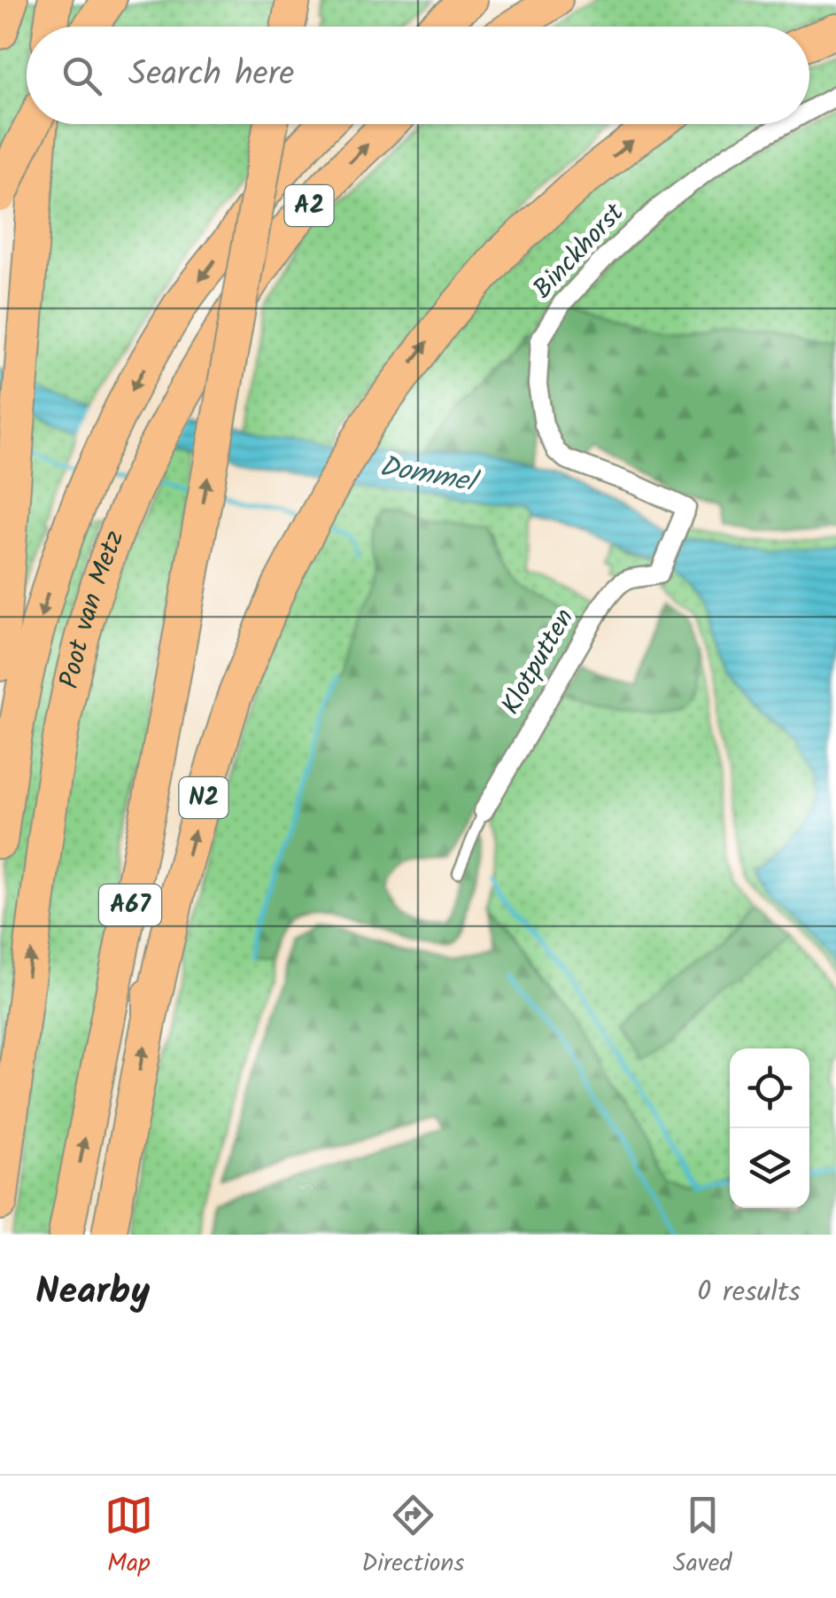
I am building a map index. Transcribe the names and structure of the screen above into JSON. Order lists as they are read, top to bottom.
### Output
{
  "streets": {
    "highway": [
      "A2",
      "Poot van Metz",
      "N2",
      "A67"
    ],
    "street": ["Binckhorst", "Klotputten"]
  },
  "crossings": [
    ["Binckhorst", "Klotputten"],
    ["N2", "A67"]
  ],
  "water": ["Dommel"],
  "page": {
    "search": "Search here",
    "heading": ["Nearby", "0 results"],
    "nav": ["Map", "Directions", "Saved"]
  }
}
